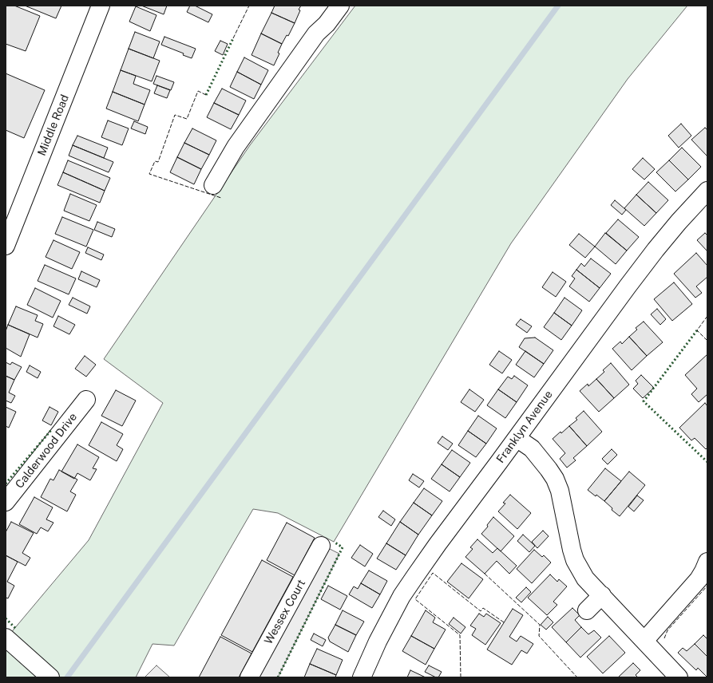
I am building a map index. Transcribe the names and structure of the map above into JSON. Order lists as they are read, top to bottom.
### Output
{
  "streets": {
    "street": [
      "Middle Road",
      "Franklyn Avenue",
      "Calderwood Drive",
      "Wessex Court"
    ]
  }
}
